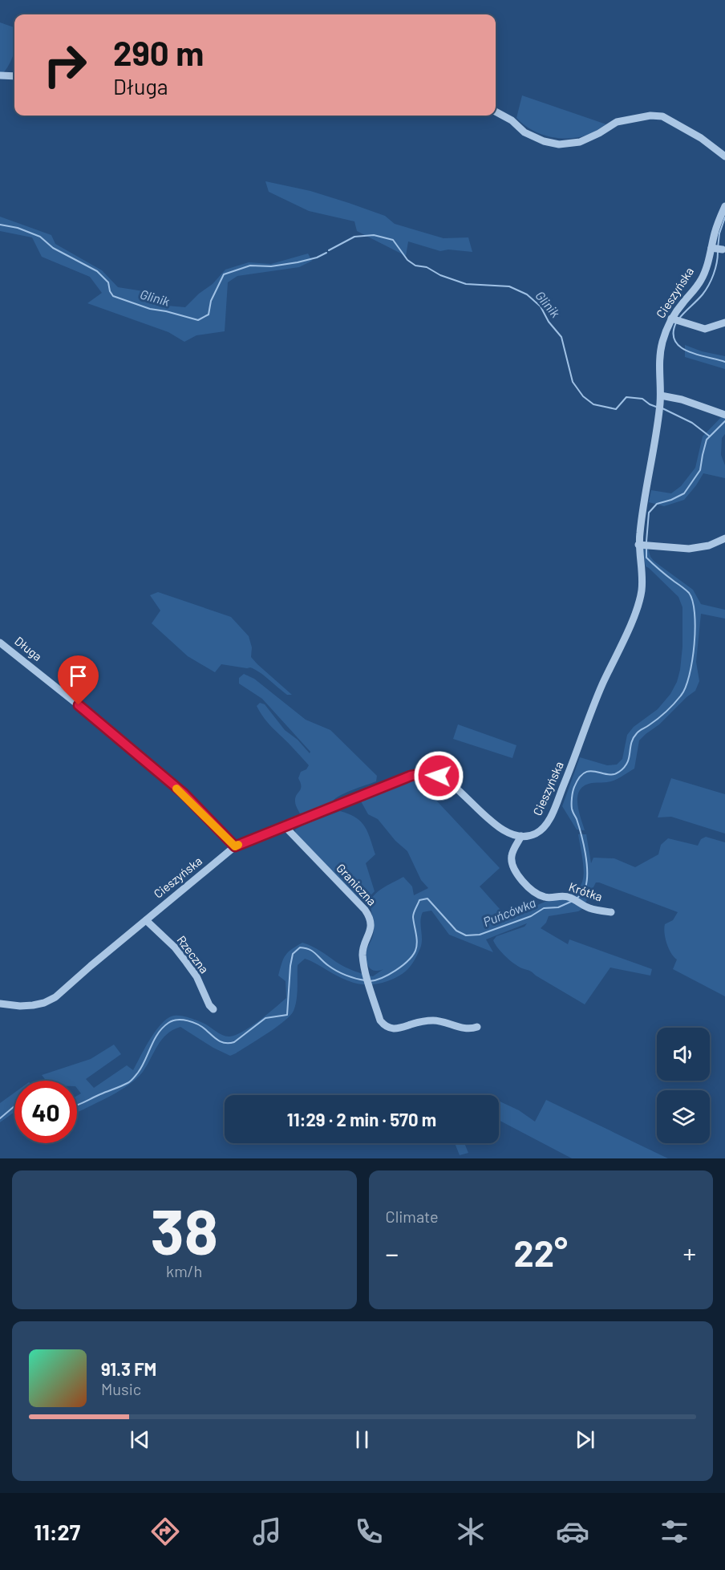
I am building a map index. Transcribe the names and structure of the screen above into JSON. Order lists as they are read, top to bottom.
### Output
{
  "streets": {
    "street": [
      "Cieszyńska",
      "Długa",
      "Graniczna",
      "Krótka",
      "Rzeczna"
    ]
  },
  "crossings": [
    ["Cieszyńska", "Długa"],
    ["Cieszyńska", "Graniczna"],
    ["Cieszyńska", "Krótka"],
    ["Cieszyńska", "Rzeczna"]
  ],
  "water": ["Glinik", "Puńcówka"],
  "page": {
    "turn": ["290 m", "Długa"],
    "limit": "40",
    "trip": "11:29 · 2 min · 570 m",
    "tile": [
      ["38", "km/h"],
      "Climate"
    ],
    "heat": ["−", "22°", "+"],
    "song": ["91.3 FM", "Music"],
    "tabs": "11:27"
  }
}
